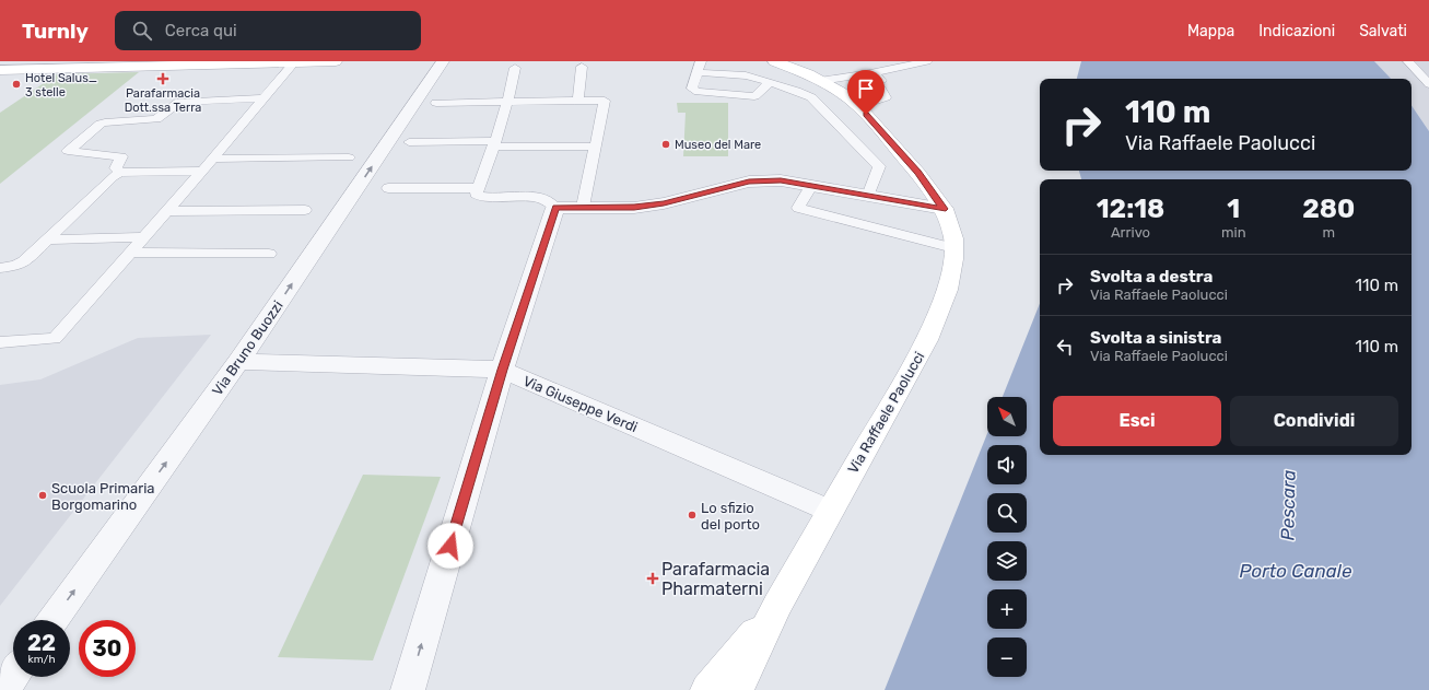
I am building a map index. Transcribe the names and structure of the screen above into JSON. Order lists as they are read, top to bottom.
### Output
{
  "streets": {
    "street": ["Via Bruno Buozzi", "Via Giuseppe Verdi", "Via Raffaele Paolucci"]
  },
  "crossings": [
    ["Via Bruno Buozzi", "Via Giuseppe Verdi"],
    ["Via Giuseppe Verdi", "Via Raffaele Paolucci"]
  ],
  "one_way": ["Via Bruno Buozzi"],
  "water": ["Pescara", "Porto Canale"],
  "places": {
    "health": ["Parafarmacia Dott.ssa Terra", "Parafarmacia Pharmaterni"],
    "other": [
      "Hotel Salus_ 3 stelle",
      "Museo del Mare",
      "Scuola Primaria Borgomarino",
      "Lo sfizio del porto"
    ]
  },
  "north": "top left",
  "page": {
    "header": "Turnly",
    "search": "Cerca qui",
    "nav": ["Mappa", "Indicazioni", "Salvati"],
    "turn": ["110 m", "Via Raffaele Paolucci"],
    "eta": [
      "12:18",
      "Arrivo",
      "1",
      "min",
      "280",
      "m"
    ],
    "list": [
      {
        "name": "Svolta a destra",
        "note": "Via Raffaele Paolucci",
        "value": "110 m"
      },
      {
        "name": "Svolta a sinistra",
        "note": "Via Raffaele Paolucci",
        "value": "110 m"
      }
    ],
    "buttons": ["Esci", "Condividi"],
    "map_buttons": ["+", "−"],
    "speed": "22 km/h",
    "limit": "30"
  }
}
